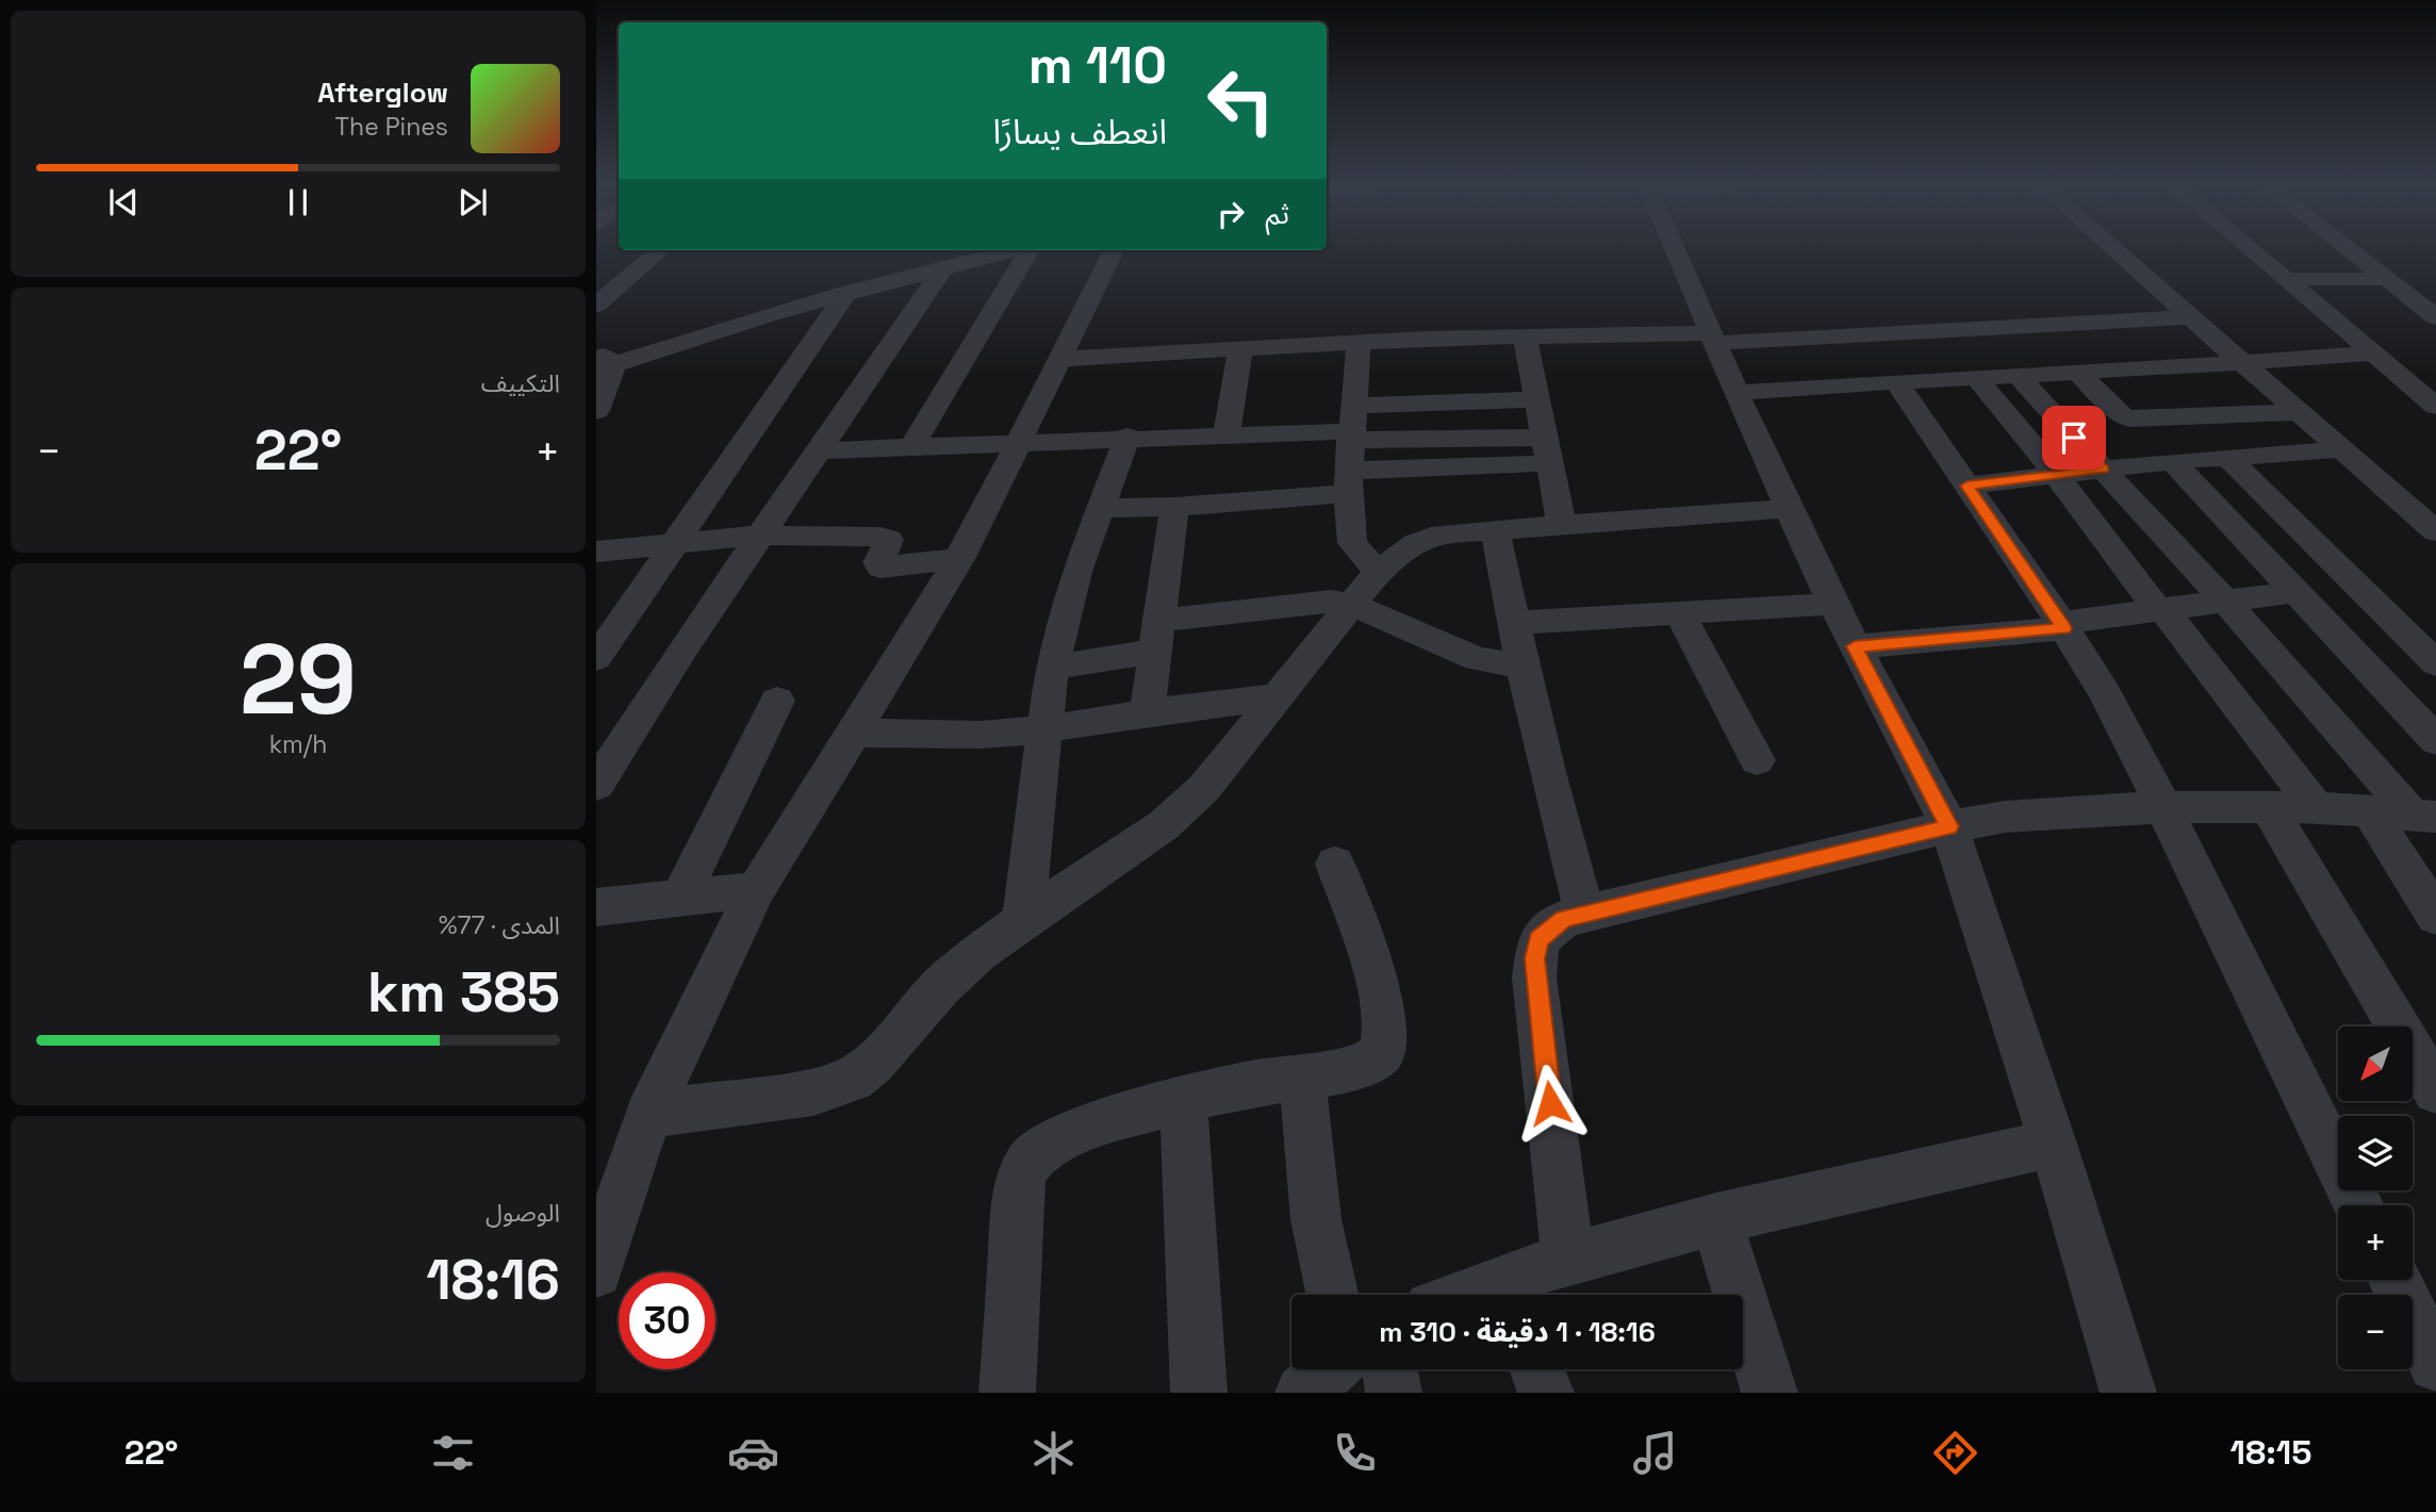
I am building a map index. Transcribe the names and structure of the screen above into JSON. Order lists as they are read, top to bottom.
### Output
{
  "north": "bottom left",
  "page": {
    "turn": ["110 m", "انعطف يسارًا"],
    "song": ["Afterglow", "The Pines"],
    "then": "ثم",
    "tile": [
      "التكييف",
      ["29", "km/h"],
      ["المدى · 77%", "385 km"],
      ["الوصول", "18:16"]
    ],
    "heat": ["−", "22°", "+"],
    "map_buttons": ["+", "−"],
    "limit": "30",
    "trip": "18:16 · 1 دقيقة · 310 m",
    "tabs": ["18:15", "22°"]
  }
}
